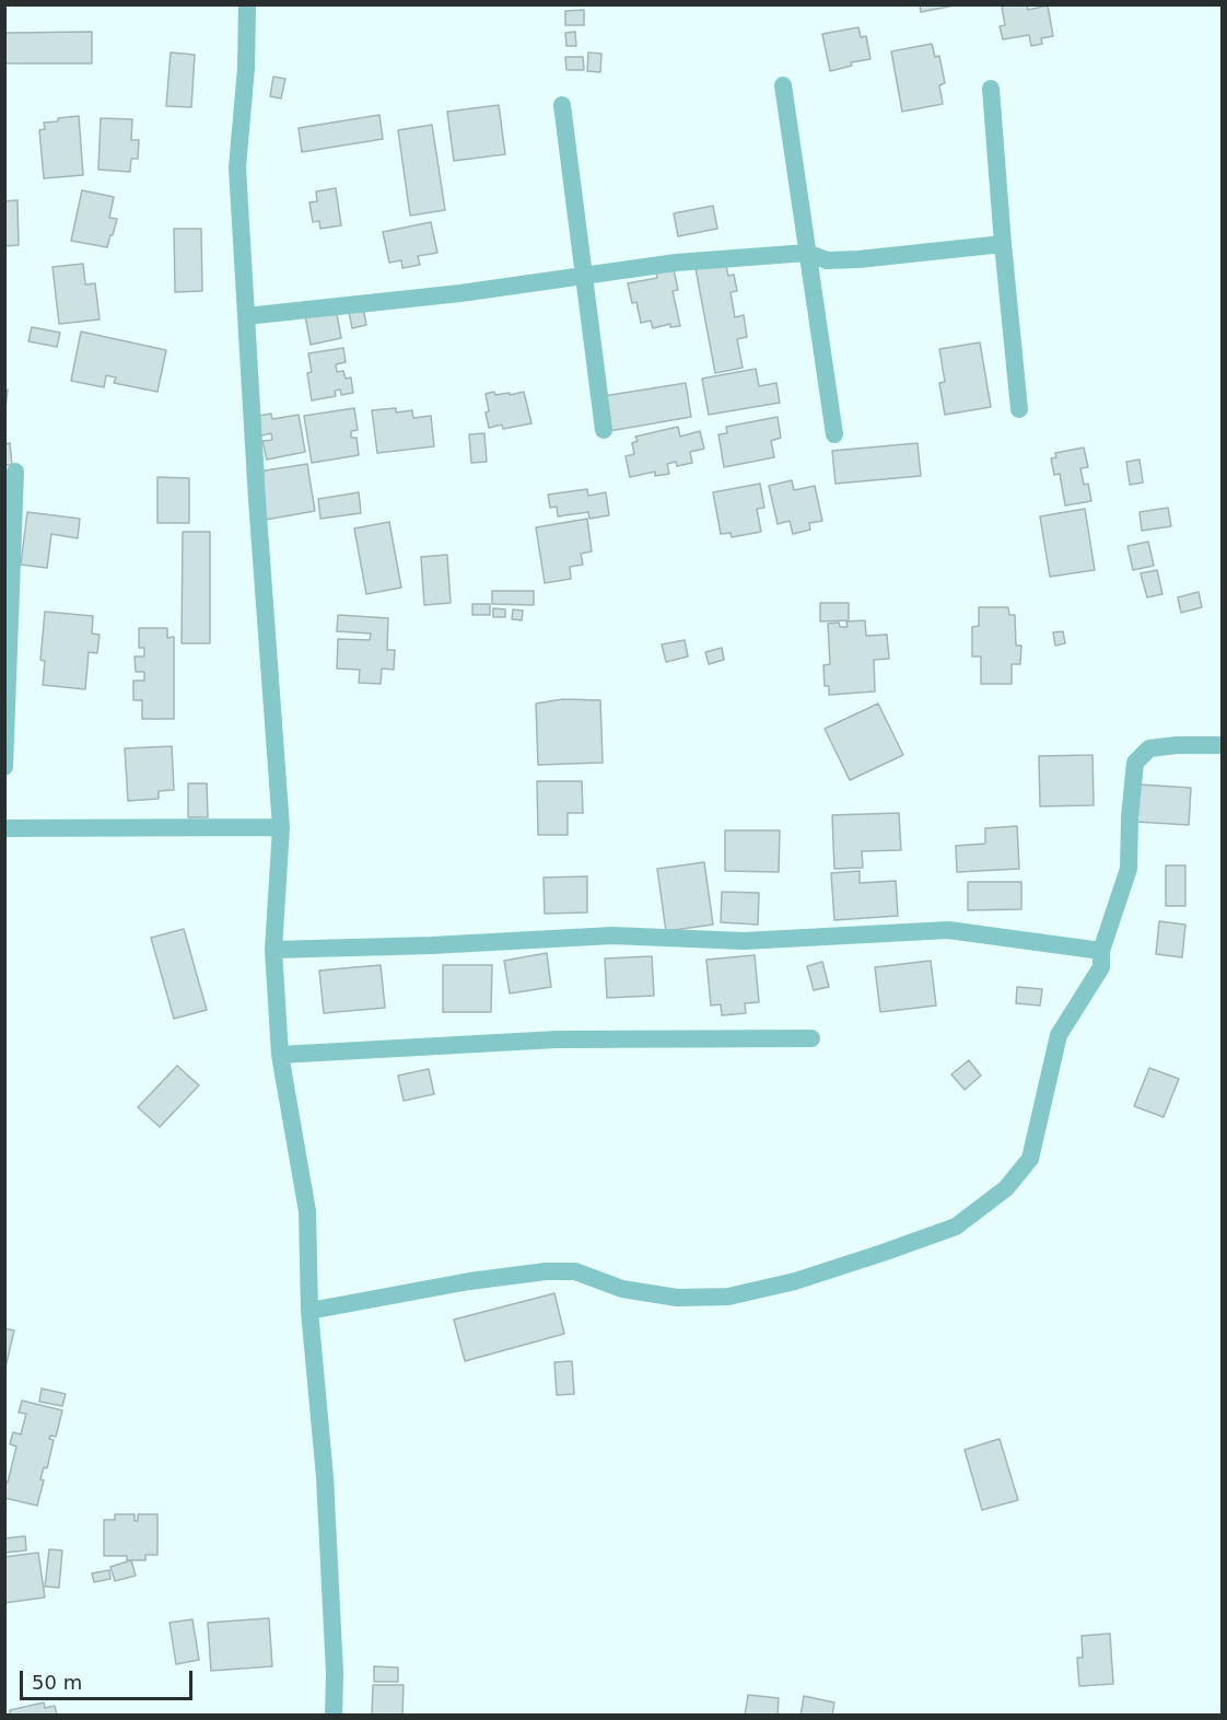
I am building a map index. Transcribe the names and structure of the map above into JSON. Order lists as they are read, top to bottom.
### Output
{
  "scale_bar": "50 m"
}
